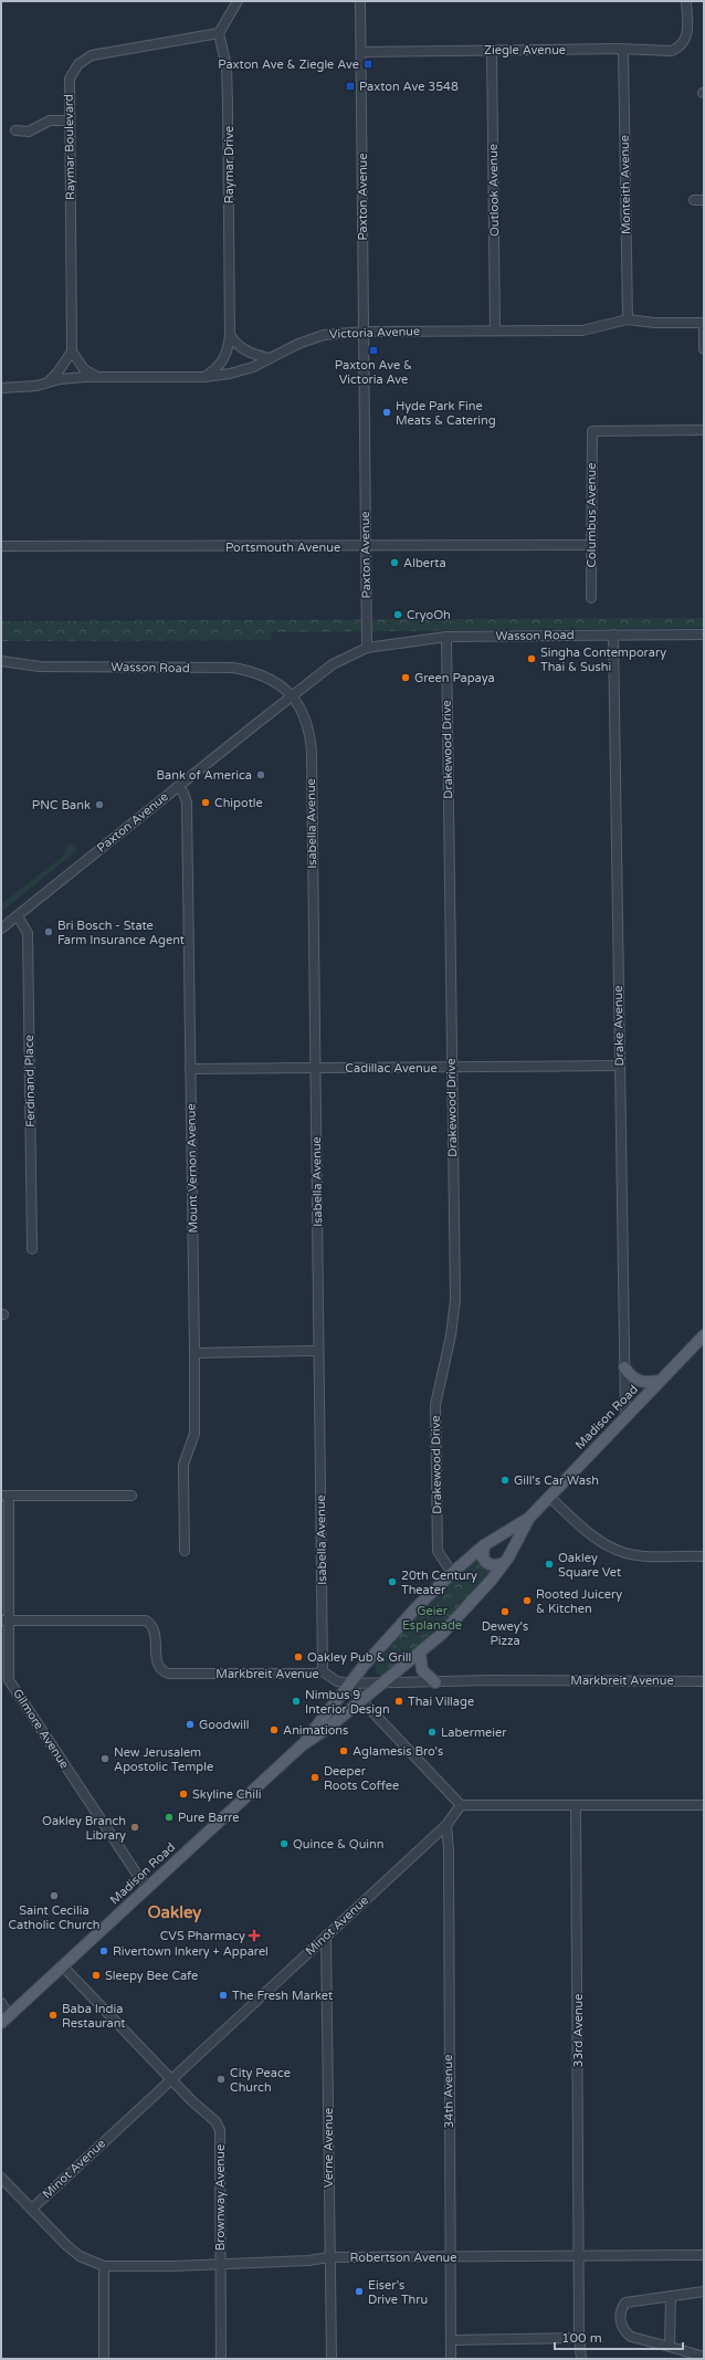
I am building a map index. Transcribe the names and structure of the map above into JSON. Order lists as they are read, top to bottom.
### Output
{
  "streets": {
    "main road": ["Madison Road"],
    "street": [
      "Ziegle Avenue",
      "Raymar Boulevard",
      "Raymar Drive",
      "Monteith Avenue",
      "Outlook Avenue",
      "Paxton Avenue",
      "Victoria Avenue",
      "Columbus Avenue",
      "Portsmouth Avenue",
      "Wasson Road",
      "Drakewood Drive",
      "Isabella Avenue",
      "Drake Avenue",
      "Cadillac Avenue",
      "Ferdinand Place",
      "Mount Vernon Avenue",
      "Markbreit Avenue",
      "Gilmore Avenue",
      "Minot Avenue",
      "33rd Avenue",
      "34th Avenue",
      "Verne Avenue",
      "Brownway Avenue",
      "Robertson Avenue"
    ]
  },
  "crossings": [
    ["Ziegle Avenue", "Monteith Avenue"],
    ["Ziegle Avenue", "Outlook Avenue"],
    ["Ziegle Avenue", "Paxton Avenue"],
    ["Raymar Boulevard", "Raymar Drive"],
    ["Raymar Drive", "Victoria Avenue"],
    ["Monteith Avenue", "Victoria Avenue"],
    ["Outlook Avenue", "Victoria Avenue"],
    ["Paxton Avenue", "Victoria Avenue"],
    ["Paxton Avenue", "Portsmouth Avenue"],
    ["Paxton Avenue", "Wasson Road"],
    ["Paxton Avenue", "Isabella Avenue"],
    ["Paxton Avenue", "Ferdinand Place"],
    ["Paxton Avenue", "Mount Vernon Avenue"],
    ["Columbus Avenue", "Portsmouth Avenue"],
    ["Wasson Road", "Drakewood Drive"],
    ["Wasson Road", "Isabella Avenue"],
    ["Wasson Road", "Drake Avenue"],
    ["Drakewood Drive", "Cadillac Avenue"],
    ["Drakewood Drive", "Madison Road"],
    ["Isabella Avenue", "Cadillac Avenue"],
    ["Isabella Avenue", "Markbreit Avenue"],
    ["Drake Avenue", "Cadillac Avenue"],
    ["Drake Avenue", "Madison Road"],
    ["Cadillac Avenue", "Mount Vernon Avenue"],
    ["Madison Road", "Markbreit Avenue"],
    ["Madison Road", "Gilmore Avenue"],
    ["Madison Road", "Brownway Avenue"],
    ["Markbreit Avenue", "Gilmore Avenue"],
    ["Minot Avenue", "34th Avenue"],
    ["Minot Avenue", "Verne Avenue"],
    ["Minot Avenue", "Brownway Avenue"],
    ["33rd Avenue", "Robertson Avenue"],
    ["34th Avenue", "Robertson Avenue"],
    ["Verne Avenue", "Robertson Avenue"],
    ["Brownway Avenue", "Robertson Avenue"]
  ],
  "districts": ["Oakley"],
  "parks": ["Geier Esplanade"],
  "places": {
    "transit": ["Paxton Ave & Ziegle Ave", "Paxton Ave 3548", "Paxton Ave & Victoria Ave"],
    "other": [
      "Hyde Park Fine Meats & Catering",
      "Alberta",
      "CryoOh",
      "Singha Contemporary Thai & Sushi",
      "Green Papaya",
      "Bank of America",
      "Chipotle",
      "PNC Bank",
      "Bri Bosch - State Farm Insurance Agent",
      "Gill's Car Wash",
      "Oakley Square Vet",
      "20th Century Theater",
      "Rooted Juicery & Kitchen",
      "Dewey's Pizza",
      "Oakley Pub & Grill",
      "Nimbus 9 Interior Design",
      "Thai Village",
      "Goodwill",
      "Animations",
      "Labermeier",
      "Aglamesis Bro's",
      "New Jerusalem Apostolic Temple",
      "Deeper Roots Coffee",
      "Skyline Chili",
      "Pure Barre",
      "Oakley Branch Library",
      "Quince & Quinn",
      "Saint Cecilia Catholic Church",
      "Rivertown Inkery + Apparel",
      "Sleepy Bee Cafe",
      "The Fresh Market",
      "Baba India Restaurant",
      "City Peace Church",
      "Eiser’s Drive Thru"
    ],
    "health": ["CVS Pharmacy"]
  },
  "scale_bar": "100 m"
}
